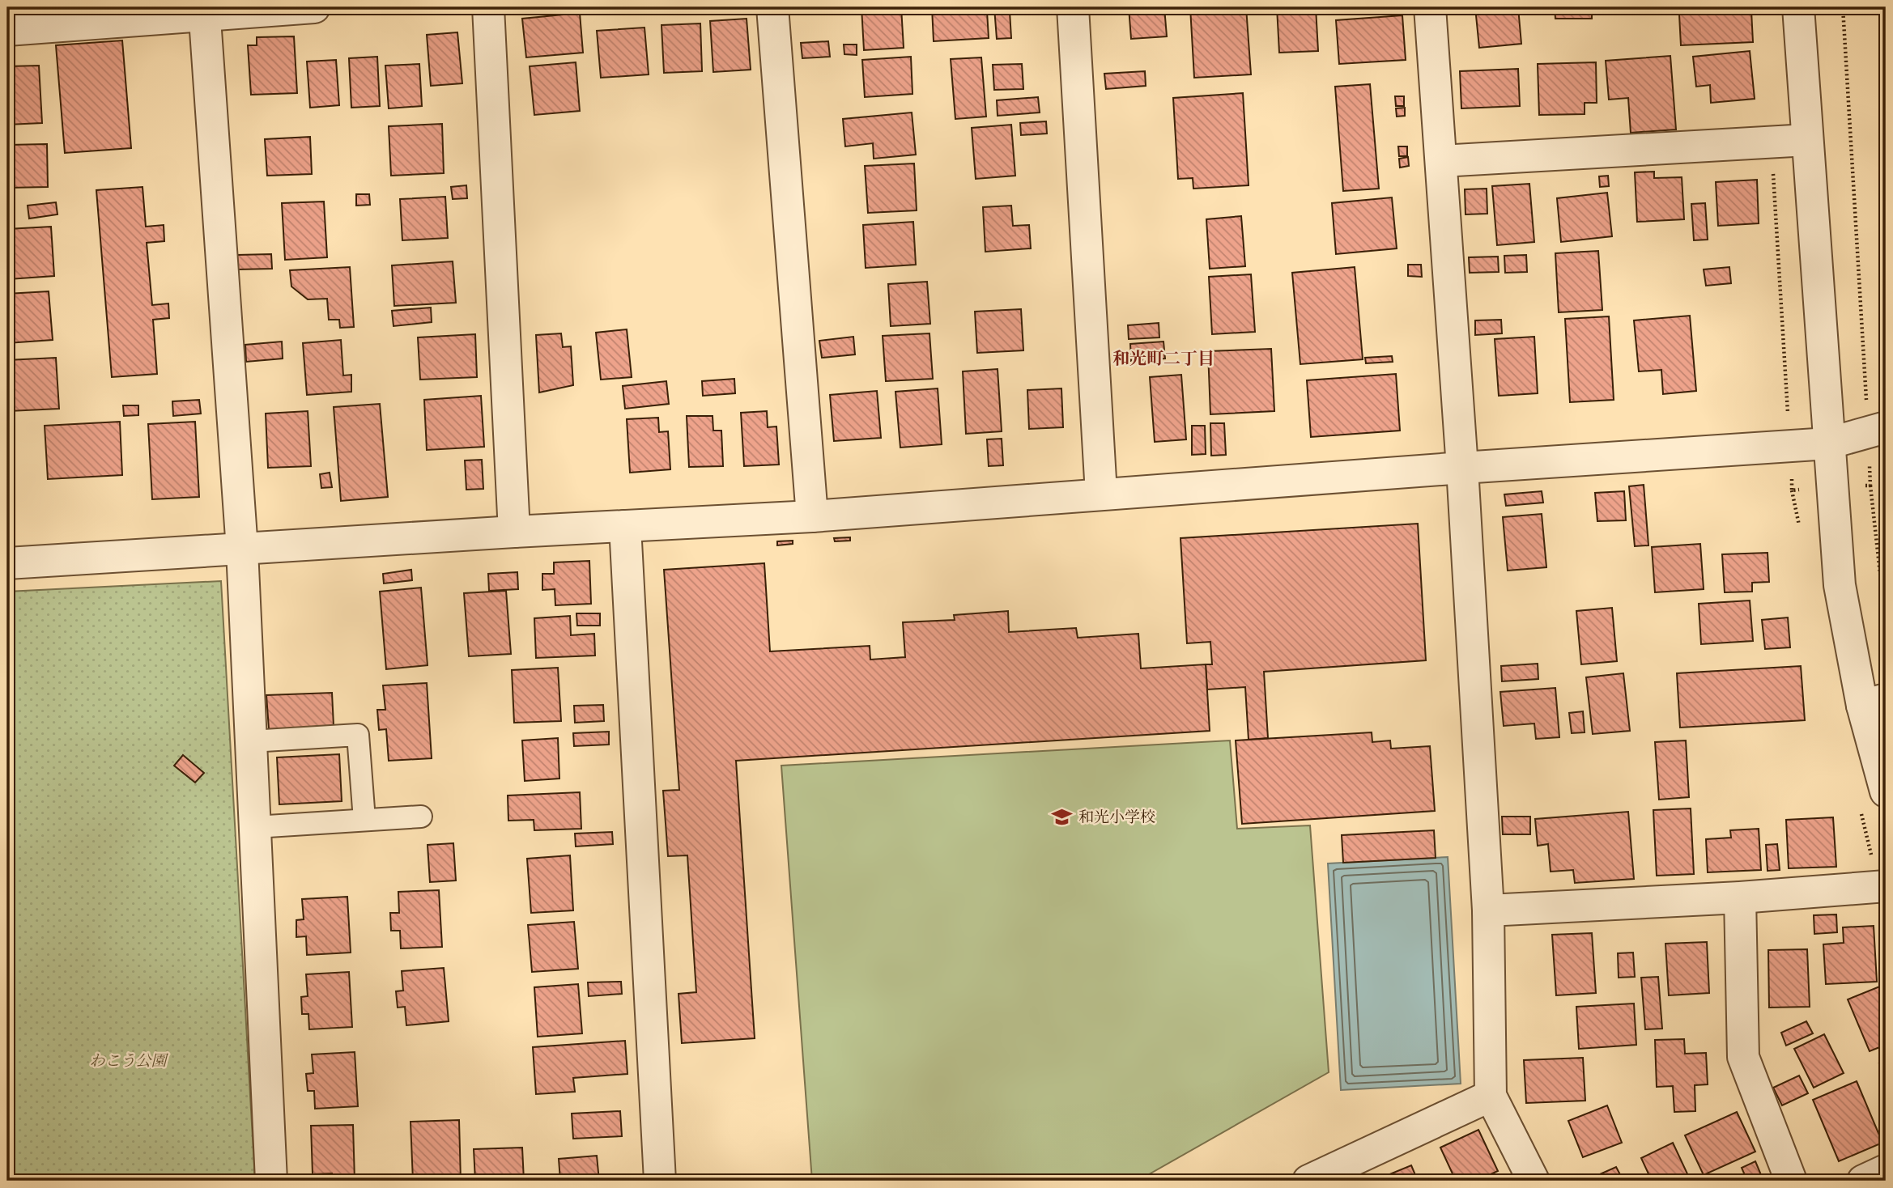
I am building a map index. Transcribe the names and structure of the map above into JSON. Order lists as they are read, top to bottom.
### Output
{
  "districts": ["和光町二丁目"],
  "parks": ["わこう公園"],
  "places": {
    "school or university": ["和光小学校"]
  }
}
